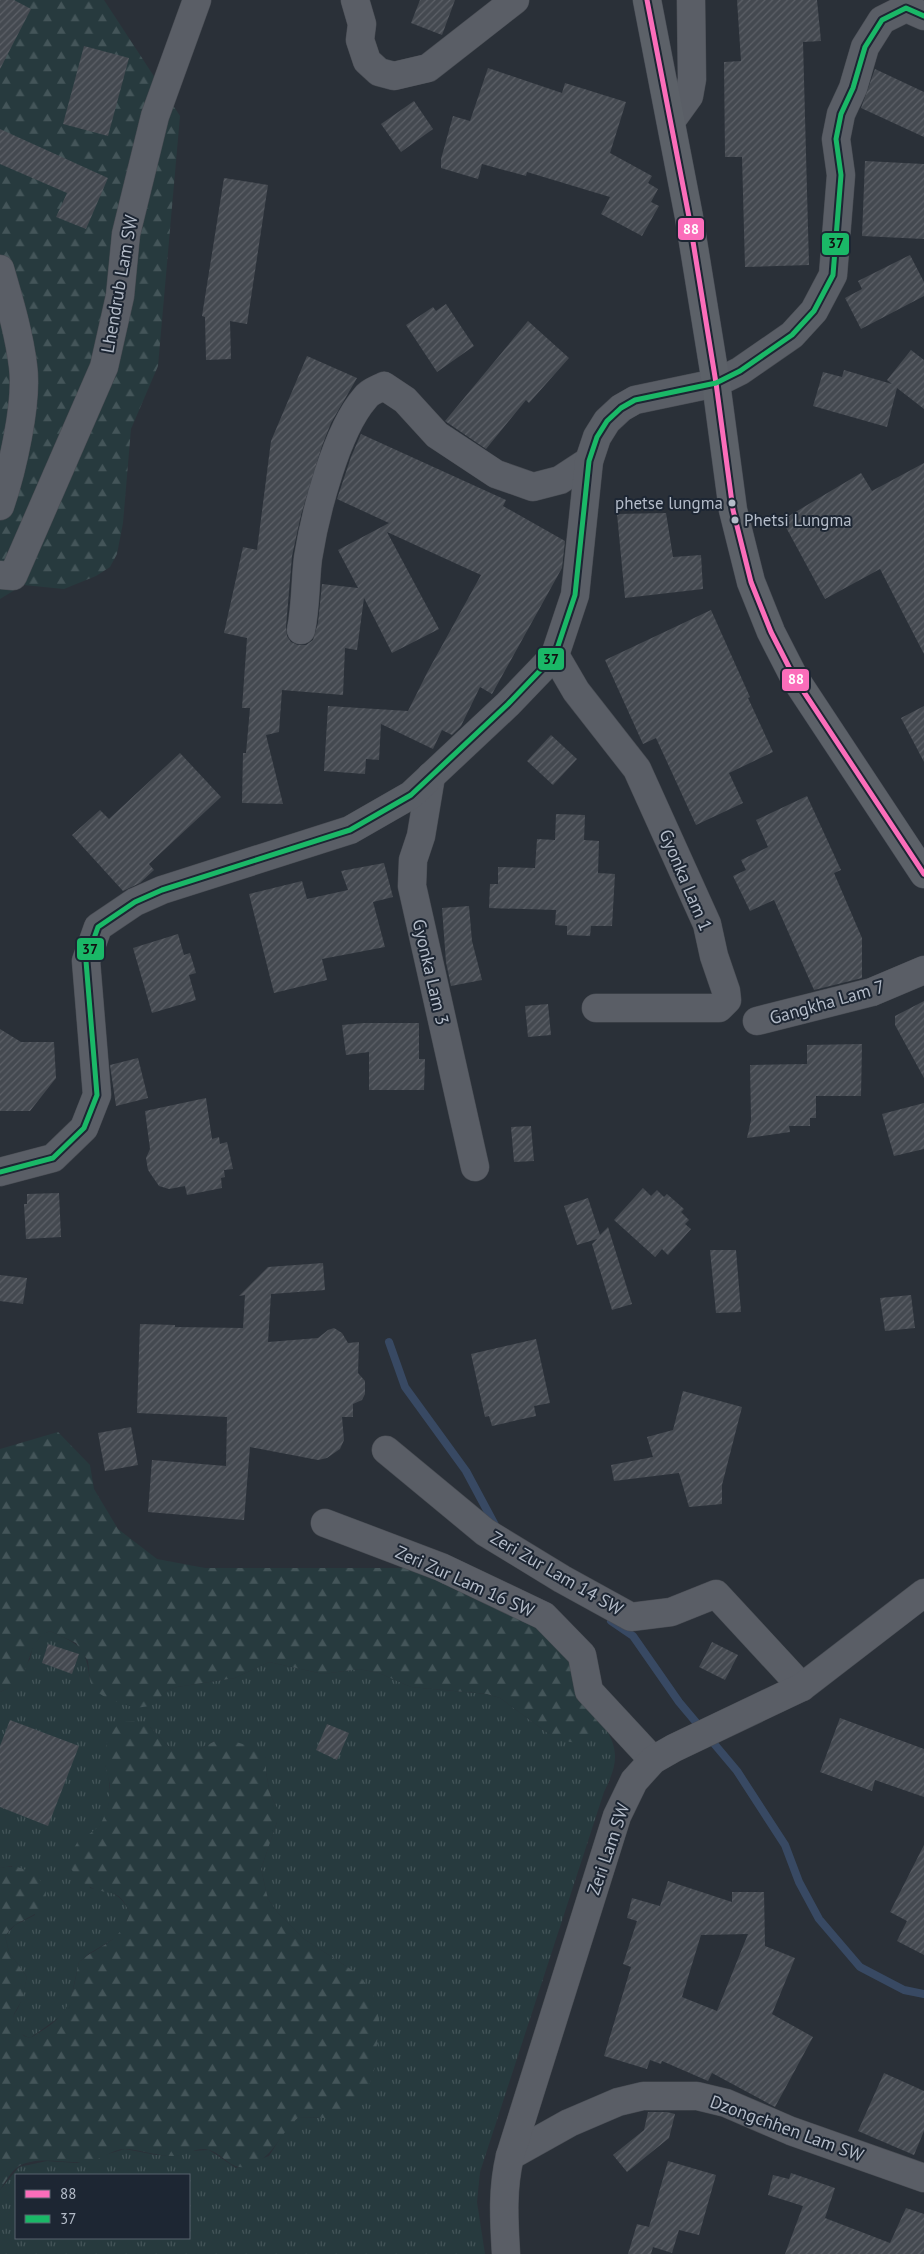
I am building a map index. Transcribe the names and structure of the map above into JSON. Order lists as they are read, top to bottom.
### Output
{
  "streets": {
    "street": [
      "Lhendrub Lam SW",
      "Gyonka Lam 1",
      "Gyonka Lam 3",
      "Gangkha Lam 7",
      "Zeri Zur Lam 14 SW",
      "Zeri Zur Lam 16 SW",
      "Zeri Lam SW",
      "Dzongchhen Lam SW"
    ]
  },
  "crossings": [
    ["Zeri Zur Lam 14 SW", "Zeri Lam SW"],
    ["Zeri Zur Lam 16 SW", "Zeri Lam SW"],
    ["Zeri Lam SW", "Dzongchhen Lam SW"]
  ],
  "places": ["phetse lungma", "Phetsi Lungma"],
  "lines": ["transit line 88", "transit line 37"],
  "legend": ["88", "37"]
}
